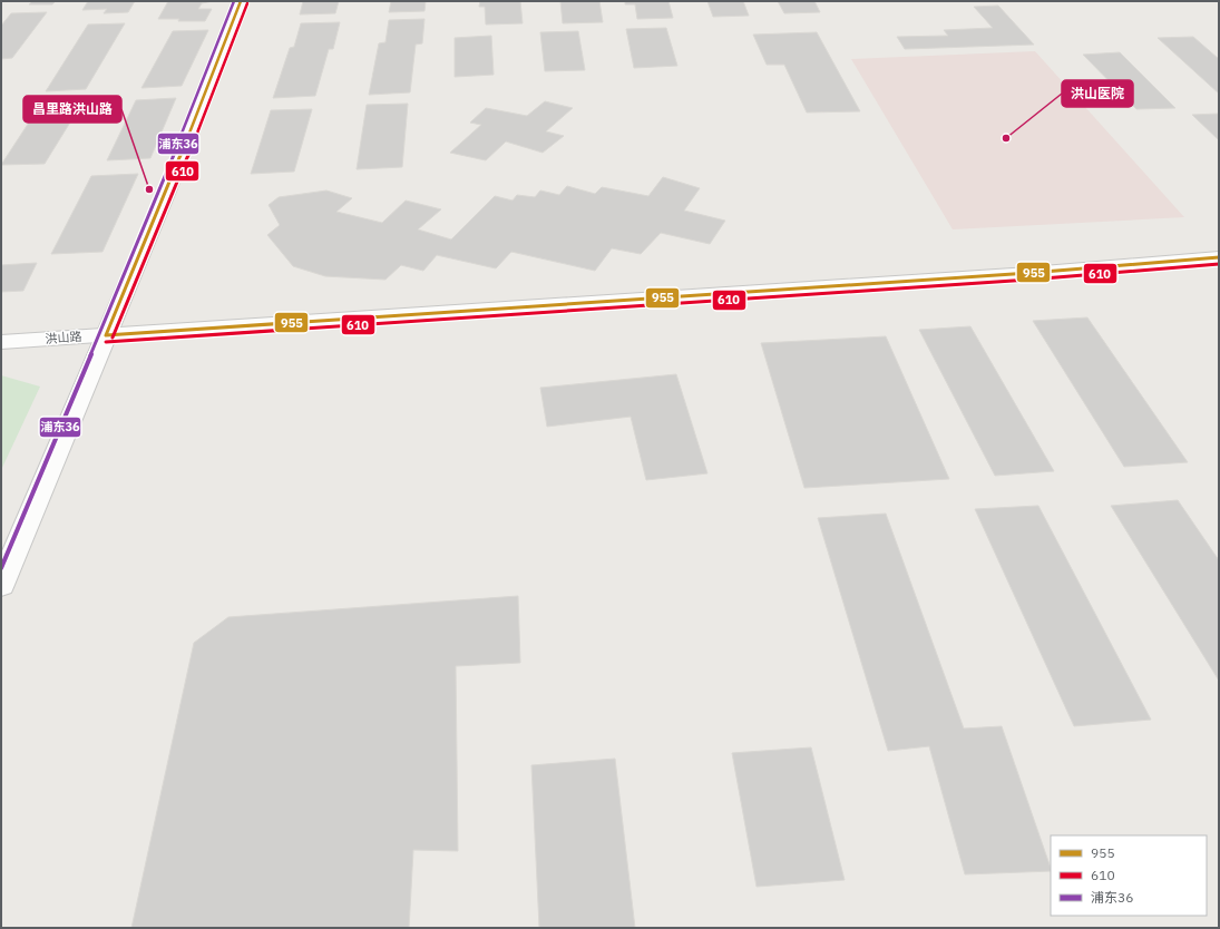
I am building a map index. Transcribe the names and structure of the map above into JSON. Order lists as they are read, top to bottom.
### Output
{
  "streets": {
    "street": ["洪山路"]
  },
  "places": ["洪山医院", "昌里路洪山路"],
  "lines": ["transit line 955", "transit line 浦东36", "transit line 610"],
  "legend": ["955", "610", "浦东36"]
}
